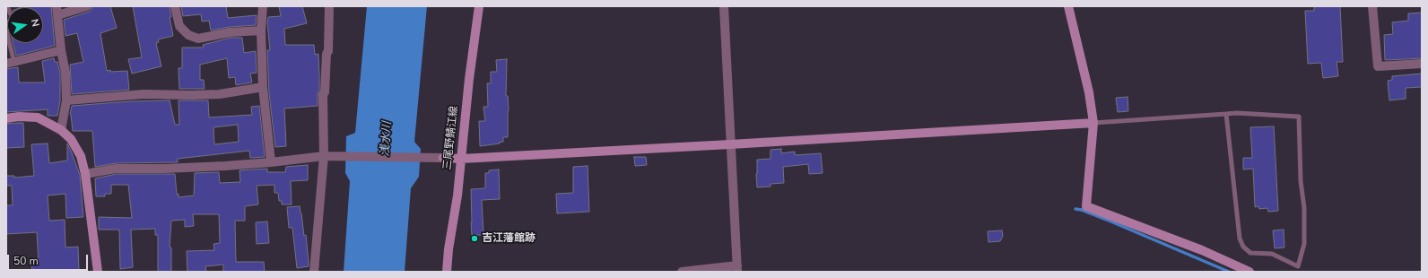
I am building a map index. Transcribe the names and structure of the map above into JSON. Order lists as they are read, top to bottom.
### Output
{
  "streets": {
    "street": ["三尾野鯖江線"]
  },
  "water": ["浅水川"],
  "places": ["吉江藩館跡"],
  "scale_bar": "50 m",
  "north": "right"
}
